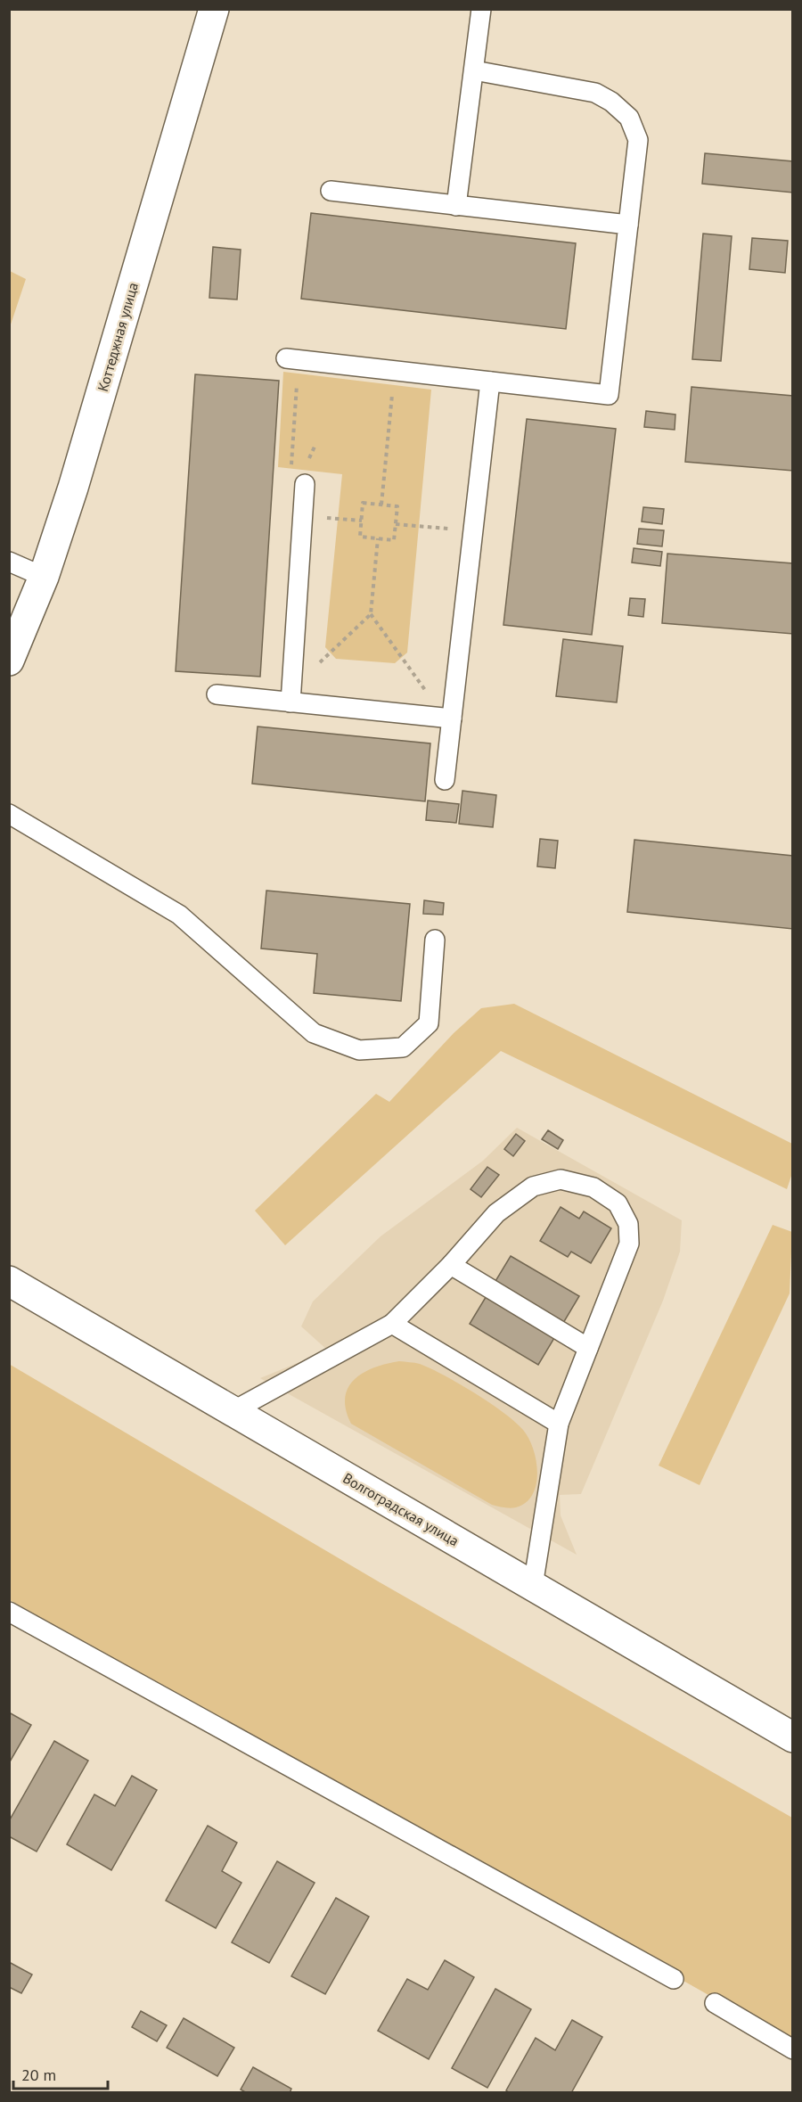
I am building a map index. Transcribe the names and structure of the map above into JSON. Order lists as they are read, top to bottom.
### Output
{
  "streets": {
    "main road": ["Коттеджная улица", "Волгоградская улица"]
  },
  "scale_bar": "20 m"
}
